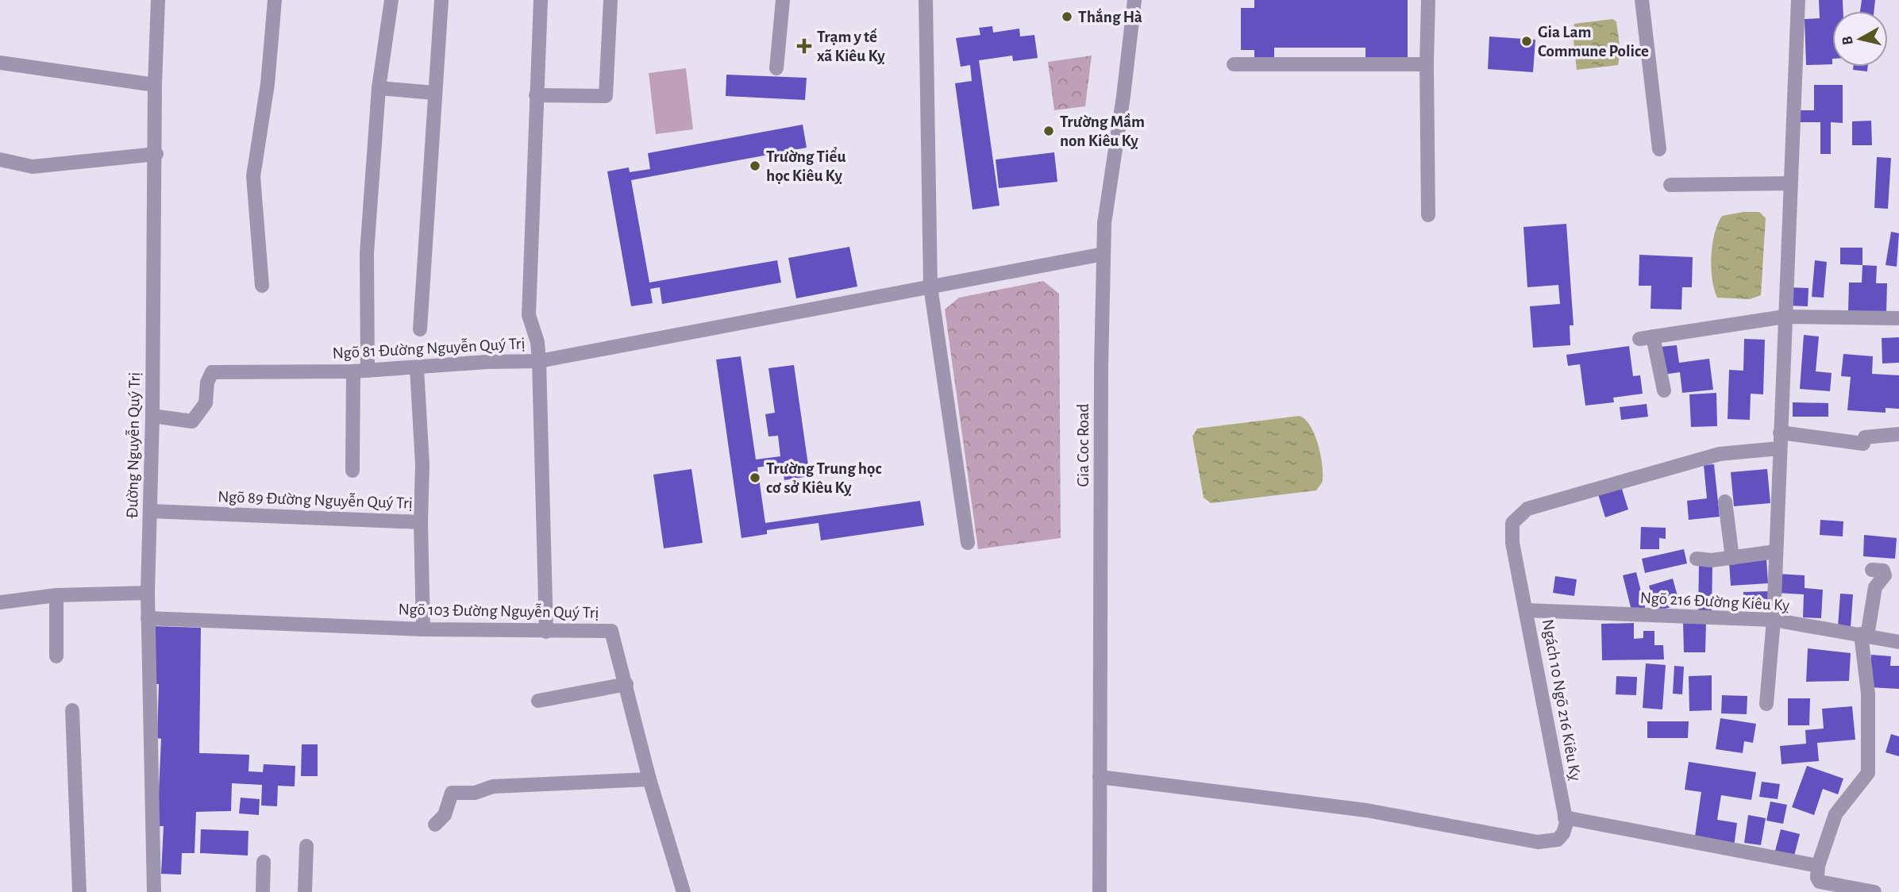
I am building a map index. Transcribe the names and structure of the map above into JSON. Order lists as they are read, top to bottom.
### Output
{
  "streets": {
    "street": [
      "Ngõ 81 Đường Nguyễn Quý Trị",
      "Đường Nguyễn Quý Trị",
      "Gia Coc Road",
      "Ngõ 89 Đường Nguyễn Quý Trị",
      "Ngõ 216 Đường Kiêu Kỵ",
      "Ngõ 103 Đường Nguyễn Quý Trị",
      "Ngách 10 Ngõ 216 Kiêu Kỵ"
    ]
  },
  "crossings": [
    ["Ngõ 81 Đường Nguyễn Quý Trị", "Đường Nguyễn Quý Trị"],
    ["Ngõ 81 Đường Nguyễn Quý Trị", "Ngõ 89 Đường Nguyễn Quý Trị"],
    ["Ngõ 81 Đường Nguyễn Quý Trị", "Ngõ 103 Đường Nguyễn Quý Trị"],
    ["Đường Nguyễn Quý Trị", "Ngõ 89 Đường Nguyễn Quý Trị"],
    ["Đường Nguyễn Quý Trị", "Ngõ 103 Đường Nguyễn Quý Trị"],
    ["Ngõ 216 Đường Kiêu Kỵ", "Ngách 10 Ngõ 216 Kiêu Kỵ"]
  ],
  "places": {
    "other": [
      "Thắng Hà",
      "Gia Lam Commune Police",
      "Trường Mầm non Kiêu Kỵ",
      "Trường Tiểu học Kiêu Kỵ",
      "Trường Trung học cơ sở Kiêu Kỵ"
    ],
    "health": ["Trạm y tế xã Kiêu Kỵ"]
  },
  "north": "left"
}
